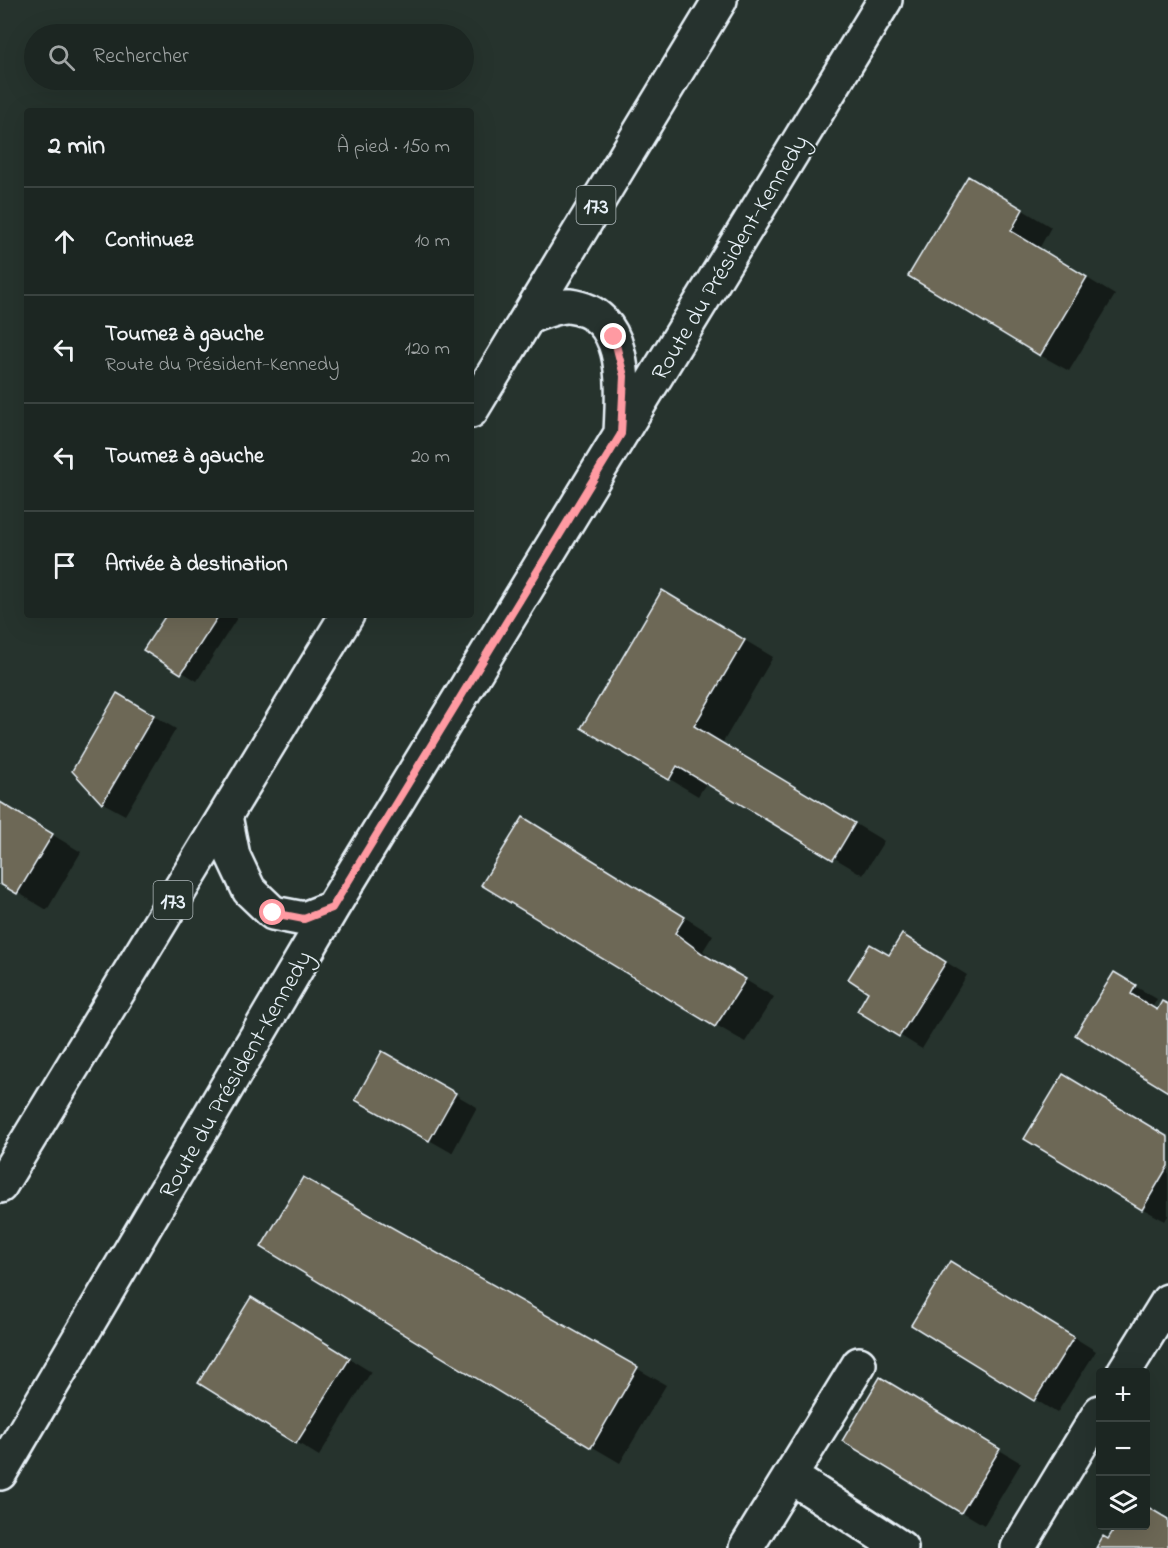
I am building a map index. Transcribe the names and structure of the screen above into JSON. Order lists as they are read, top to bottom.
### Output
{
  "streets": {
    "main road": ["173", "Route du Président-Kennedy"]
  },
  "page": {
    "search": "Rechercher",
    "heading": ["2 min", "À pied · 150 m"],
    "list": [
      ["Continuez", "10 m"],
      ["Tournez à gauche", "Route du Président-Kennedy", "120 m"],
      ["Tournez à gauche", "20 m"],
      "Arrivée à destination"
    ],
    "map_buttons": ["+", "−"]
  }
}
